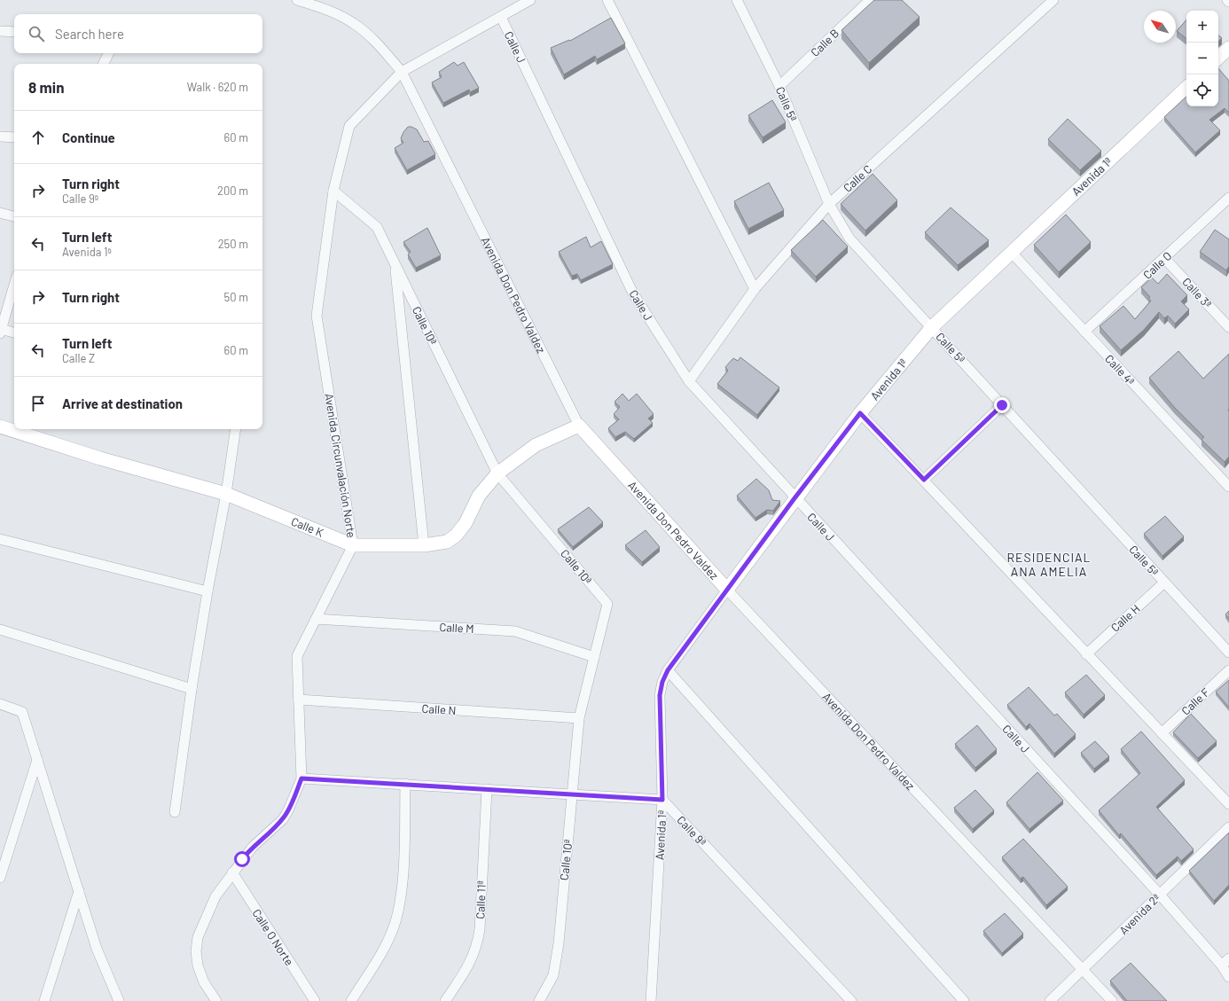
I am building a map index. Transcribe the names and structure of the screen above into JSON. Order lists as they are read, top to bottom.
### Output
{
  "streets": {
    "street": [
      "Calle B",
      "Calle J",
      "Calle 5ª",
      "Avenida 1ª",
      "Calle C",
      "Calle O",
      "Calle 3ª",
      "Avenida Don Pedro Valdez",
      "Calle 10ª",
      "Calle 4ª",
      "Avenida Circunvalación Norte",
      "Calle K",
      "Calle H",
      "Calle M",
      "Calle F",
      "Calle N",
      "Calle 9ª",
      "Calle 11ª",
      "Avenida 2ª",
      "Calle O Norte"
    ]
  },
  "crossings": [
    ["Calle B", "Calle 5ª"],
    ["Calle J", "Avenida 1ª"],
    ["Calle J", "Calle C"],
    ["Calle J", "Avenida Circunvalación Norte"],
    ["Calle J", "Avenida 2ª"],
    ["Calle 5ª", "Avenida 1ª"],
    ["Calle 5ª", "Calle C"],
    ["Calle 5ª", "Calle H"],
    ["Avenida 1ª", "Avenida Don Pedro Valdez"],
    ["Avenida 1ª", "Calle 4ª"],
    ["Avenida 1ª", "Calle 9ª"],
    ["Calle O", "Calle 3ª"],
    ["Calle O", "Calle 4ª"],
    ["Avenida Don Pedro Valdez", "Avenida Circunvalación Norte"],
    ["Avenida Don Pedro Valdez", "Calle K"],
    ["Avenida Don Pedro Valdez", "Avenida 2ª"],
    ["Calle 10ª", "Avenida Circunvalación Norte"],
    ["Calle 10ª", "Calle K"],
    ["Calle 10ª", "Calle M"],
    ["Calle 10ª", "Calle N"],
    ["Avenida Circunvalación Norte", "Calle K"],
    ["Avenida Circunvalación Norte", "Calle M"],
    ["Avenida Circunvalación Norte", "Calle N"],
    ["Avenida Circunvalación Norte", "Calle O Norte"]
  ],
  "districts": ["RESIDENCIAL ANA AMELIA"],
  "north": "top left",
  "page": {
    "map_buttons": ["+", "−"],
    "search": "Search here",
    "heading": ["8 min", "Walk · 620 m"],
    "list": [
      ["Continue", "60 m"],
      ["Turn right", "Calle 9ª", "200 m"],
      ["Turn left", "Avenida 1ª", "250 m"],
      ["Turn right", "50 m"],
      ["Turn left", "Calle Z", "60 m"],
      "Arrive at destination"
    ]
  }
}
